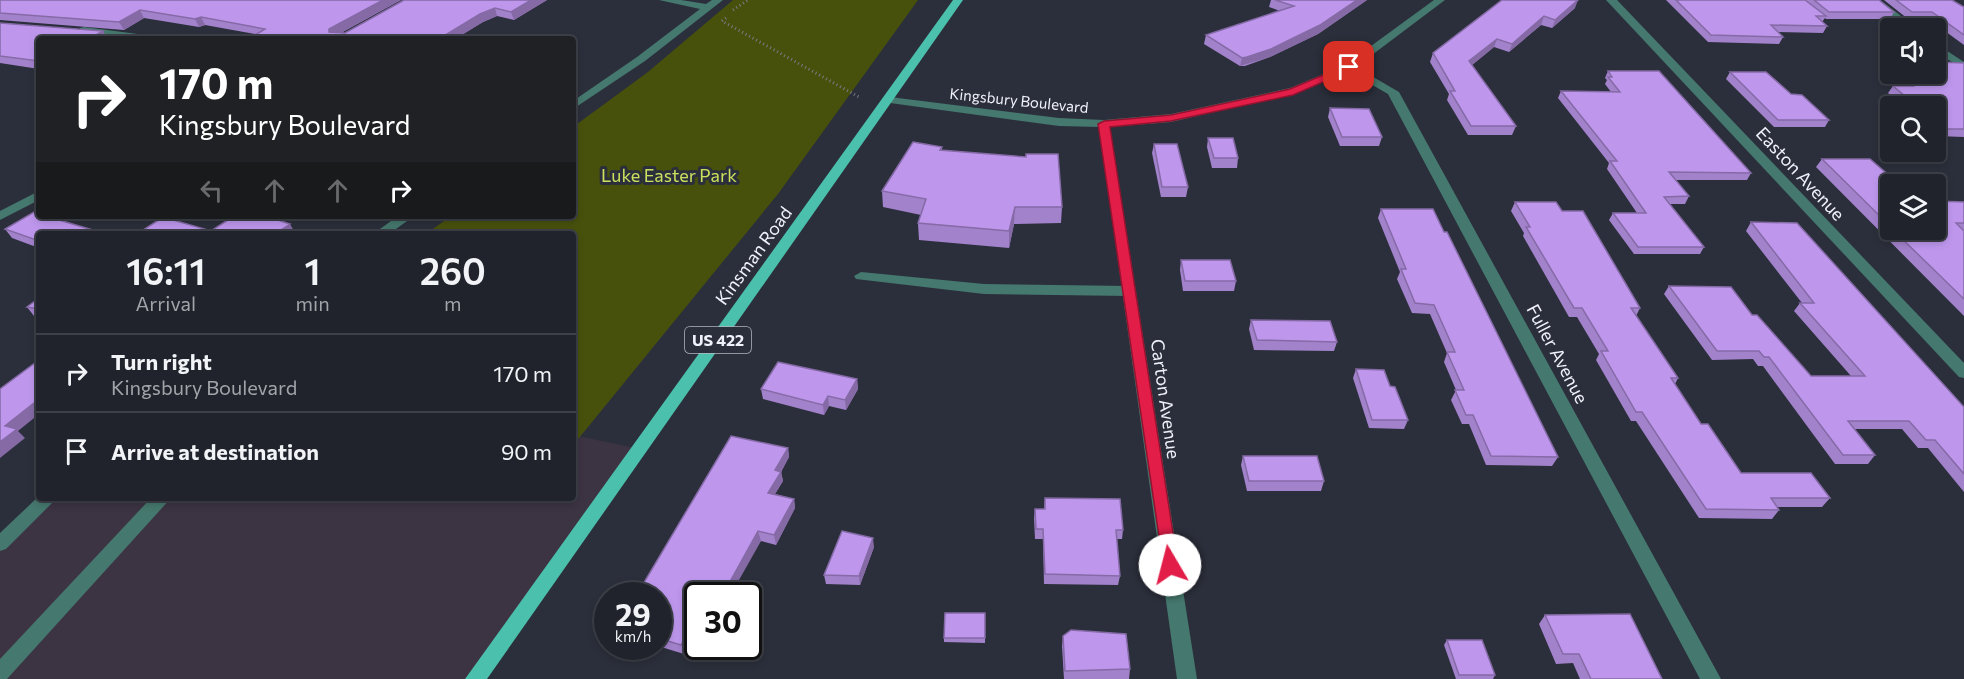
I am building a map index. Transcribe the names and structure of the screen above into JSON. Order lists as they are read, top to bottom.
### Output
{
  "streets": {
    "main road": ["Kinsman Road", "US 422"],
    "street": [
      "Kingsbury Boulevard",
      "Easton Avenue",
      "Fuller Avenue",
      "Carton Avenue"
    ]
  },
  "crossings": [
    ["Kingsbury Boulevard", "Kinsman Road"],
    ["Kingsbury Boulevard", "Fuller Avenue"],
    ["Kingsbury Boulevard", "Carton Avenue"]
  ],
  "parks": ["Luke Easter Park"],
  "page": {
    "turn": ["170 m", "Kingsbury Boulevard"],
    "eta": [
      "16:11",
      "Arrival",
      "1",
      "min",
      "260",
      "m"
    ],
    "list": [
      {
        "name": "Turn right",
        "note": "Kingsbury Boulevard",
        "value": "170 m"
      },
      {
        "name": "Arrive at destination",
        "value": "90 m"
      }
    ],
    "speed": "29 km/h",
    "limit": "30"
  }
}
